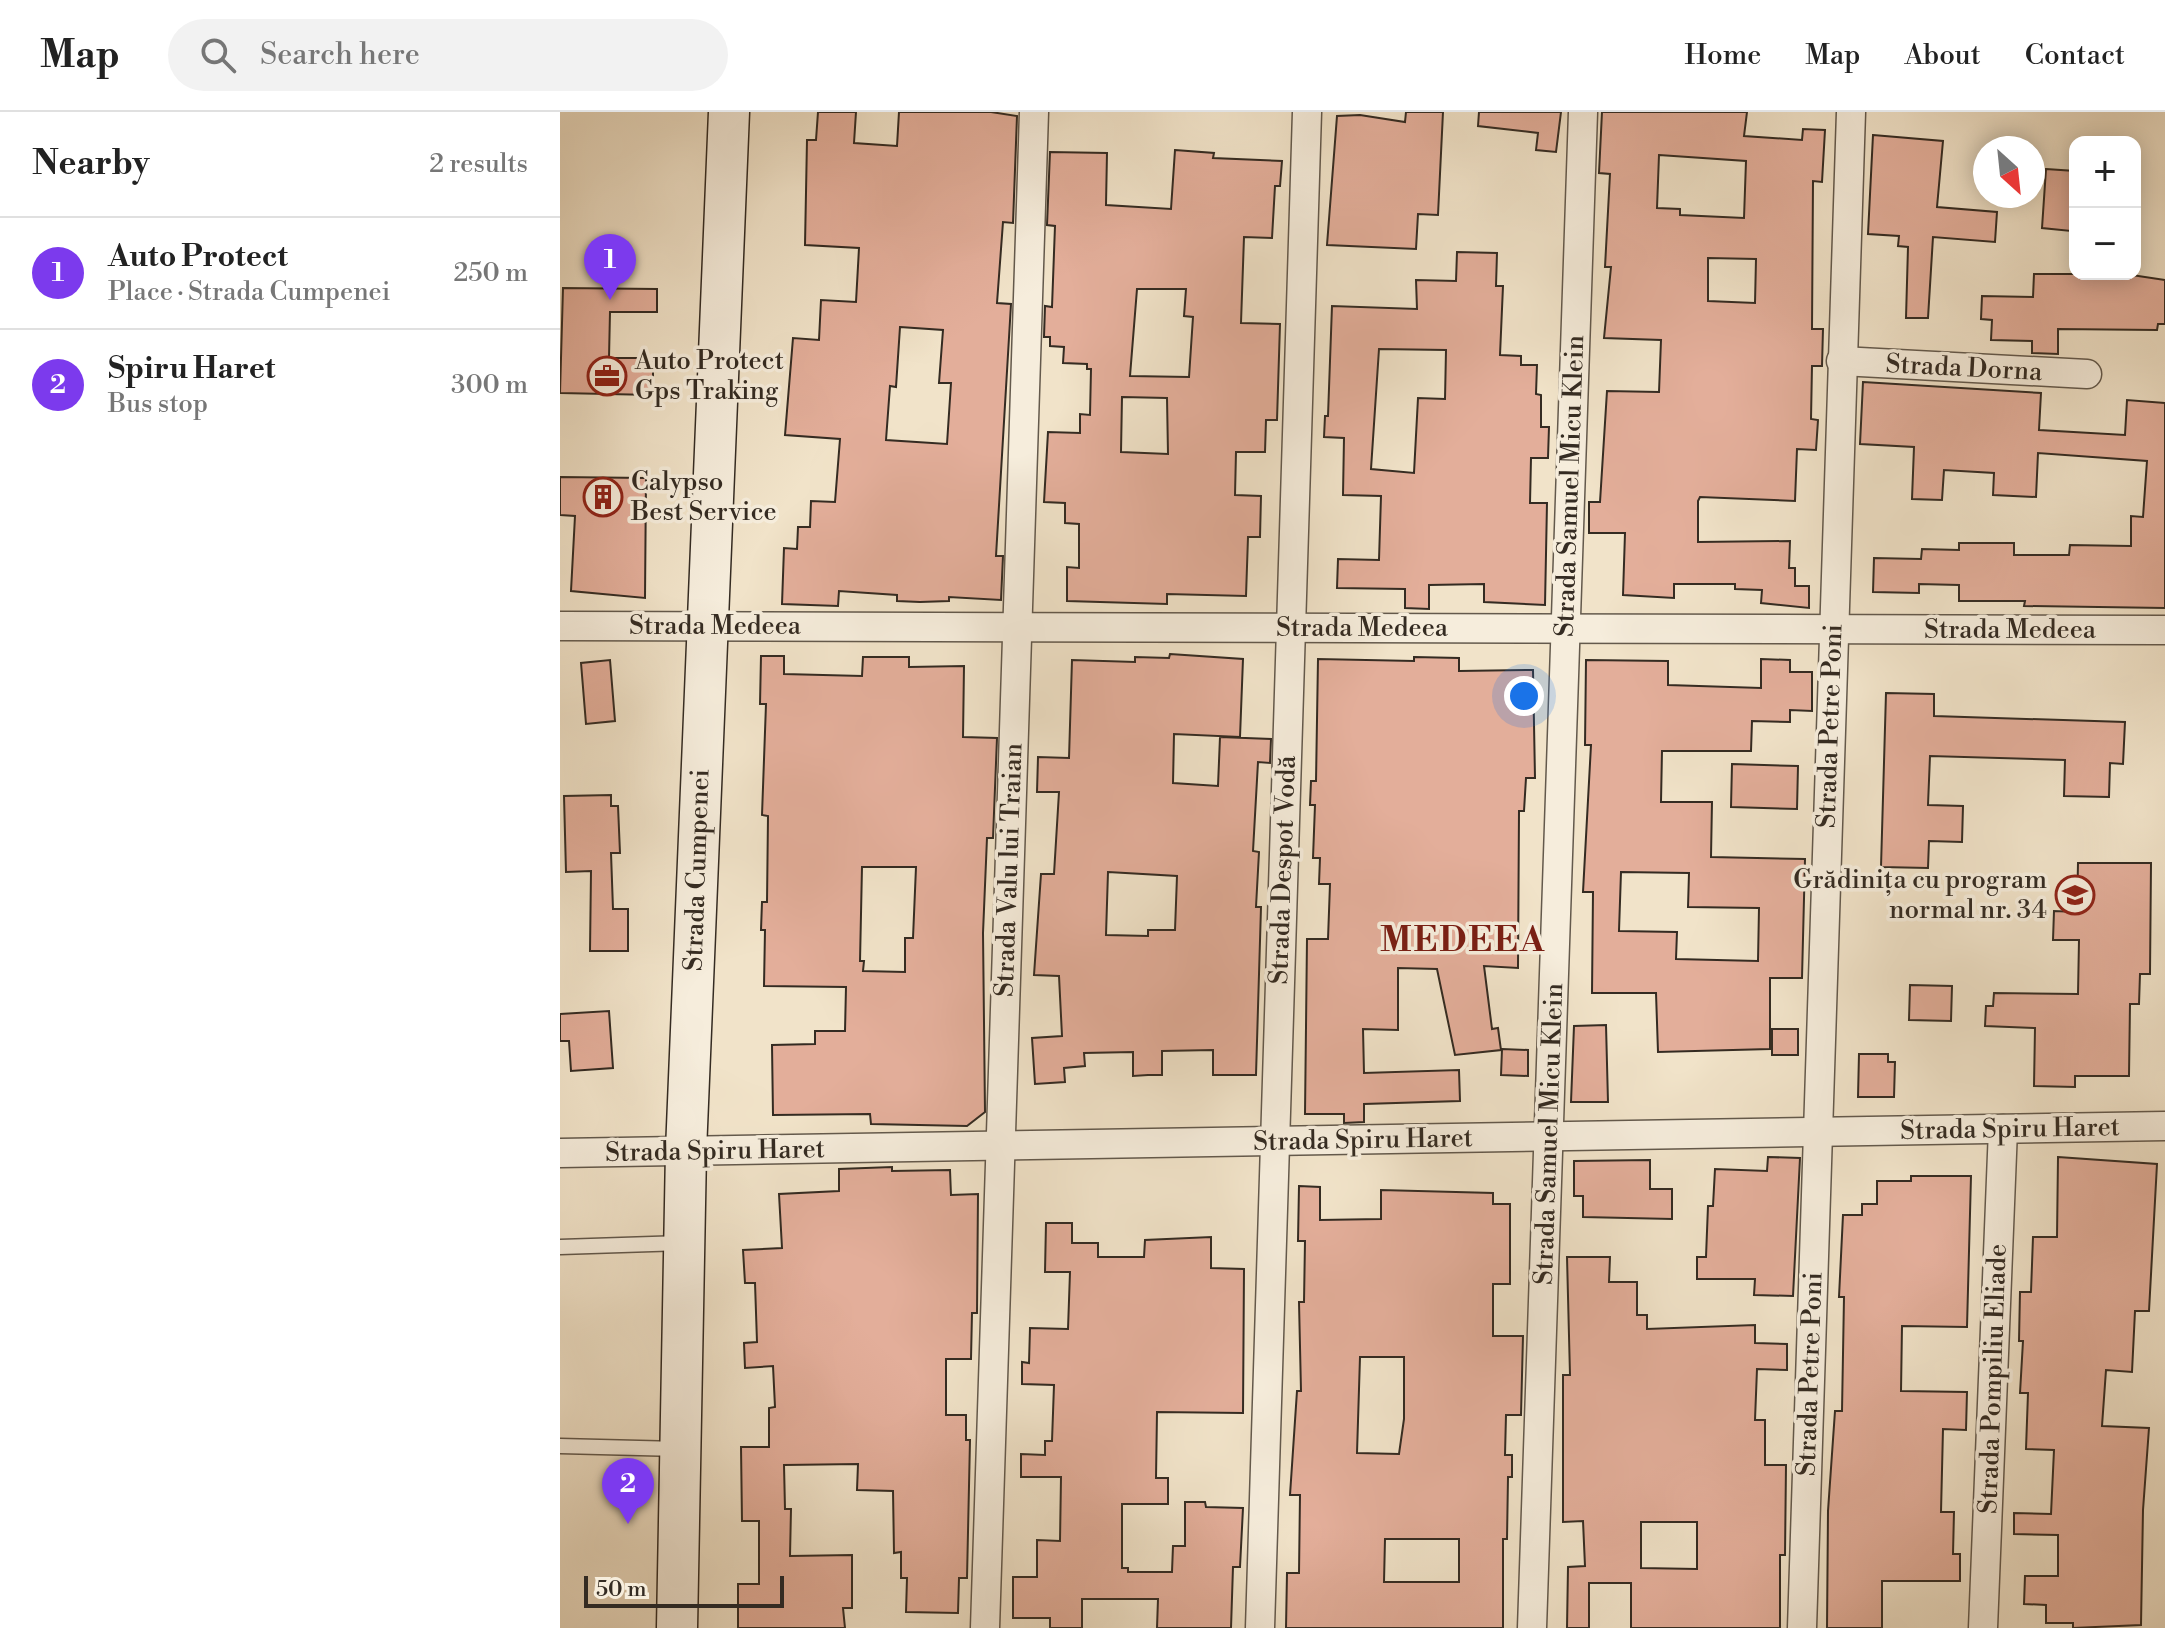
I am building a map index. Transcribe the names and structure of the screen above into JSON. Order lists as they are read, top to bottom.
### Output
{
  "streets": {
    "main road": ["Strada Cumpenei"],
    "street": [
      "Strada Dorna",
      "Strada Samuel Micu Klein",
      "Strada Medeea",
      "Strada Petre Poni",
      "Strada Valu lui Traian",
      "Strada Despot Vodă",
      "Strada Spiru Haret",
      "Strada Pompiliu Eliade"
    ]
  },
  "crossings": [
    ["Strada Dorna", "Strada Petre Poni"],
    ["Strada Samuel Micu Klein", "Strada Medeea"],
    ["Strada Samuel Micu Klein", "Strada Spiru Haret"],
    ["Strada Medeea", "Strada Petre Poni"],
    ["Strada Medeea", "Strada Cumpenei"],
    ["Strada Medeea", "Strada Valu lui Traian"],
    ["Strada Medeea", "Strada Despot Vodă"],
    ["Strada Petre Poni", "Strada Spiru Haret"],
    ["Strada Cumpenei", "Strada Spiru Haret"],
    ["Strada Valu lui Traian", "Strada Spiru Haret"],
    ["Strada Despot Vodă", "Strada Spiru Haret"],
    ["Strada Spiru Haret", "Strada Pompiliu Eliade"]
  ],
  "districts": ["MEDEEA"],
  "places": {
    "office": ["Auto Protect Gps Traking"],
    "building": ["Calypso Best Service"],
    "school or university": ["Grădinița cu program normal nr. 34"]
  },
  "scale_bar": "50 m",
  "north": "bottom right",
  "page": {
    "header": "Map",
    "search": "Search here",
    "nav": [
      "Home",
      "Map",
      "About",
      "Contact"
    ],
    "heading": ["Nearby", "2 results"],
    "map_buttons": ["+", "−"],
    "list": [
      {
        "mark": "1",
        "name": "Auto Protect",
        "note": "Place · Strada Cumpenei",
        "value": "250 m"
      },
      {
        "mark": "2",
        "name": "Spiru Haret",
        "note": "Bus stop",
        "value": "300 m"
      }
    ],
    "pins": ["1", "2"],
    "scale": "50 m"
  }
}
